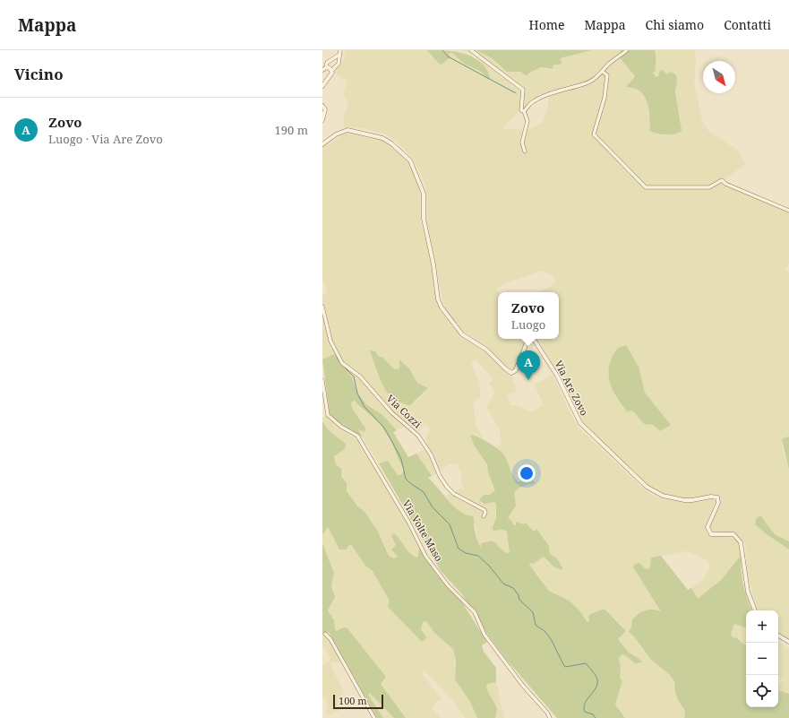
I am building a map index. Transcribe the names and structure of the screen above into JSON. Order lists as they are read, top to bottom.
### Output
{
  "streets": {
    "street": ["Via Are Zovo", "Via Cozzi", "Via Volte Maso"]
  },
  "scale_bar": "100 m",
  "north": "bottom right",
  "page": {
    "header": "Mappa",
    "nav": [
      "Home",
      "Mappa",
      "Chi siamo",
      "Contatti"
    ],
    "heading": "Vicino",
    "list": [
      {
        "mark": "A",
        "name": "Zovo",
        "note": "Luogo · Via Are Zovo",
        "value": "190 m"
      }
    ],
    "popup": ["Zovo", "Luogo"],
    "pins": "A",
    "map_buttons": ["+", "−"],
    "scale": "100 m"
  }
}
